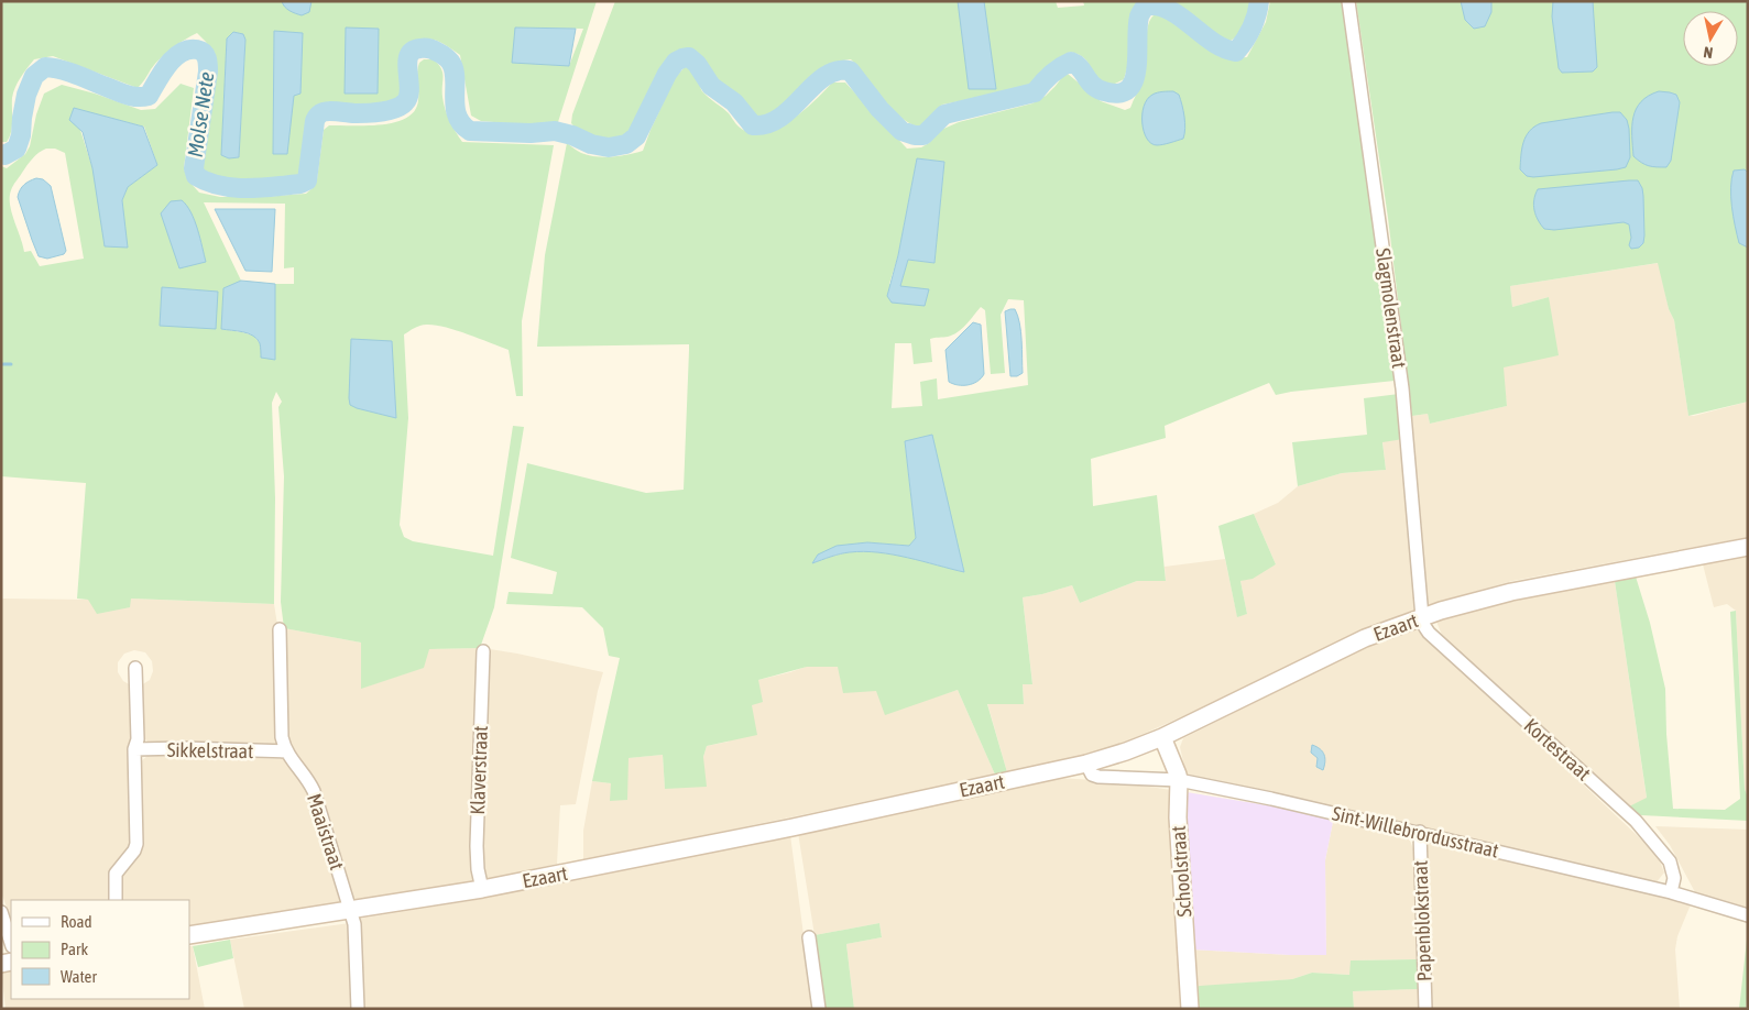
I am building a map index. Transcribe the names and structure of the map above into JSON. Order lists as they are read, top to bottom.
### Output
{
  "streets": {
    "main road": ["Ezaart", "Schoolstraat"],
    "street": [
      "Slagmolenstraat",
      "Kortestraat",
      "Sikkelstraat",
      "Klaverstraat",
      "Maaistraat",
      "Sint-Willebrordusstraat",
      "Papenblokstraat"
    ]
  },
  "crossings": [
    ["Slagmolenstraat", "Ezaart"],
    ["Slagmolenstraat", "Kortestraat"],
    ["Ezaart", "Kortestraat"],
    ["Ezaart", "Klaverstraat"],
    ["Ezaart", "Maaistraat"],
    ["Ezaart", "Sint-Willebrordusstraat"],
    ["Ezaart", "Schoolstraat"],
    ["Kortestraat", "Sint-Willebrordusstraat"],
    ["Sikkelstraat", "Maaistraat"],
    ["Sint-Willebrordusstraat", "Schoolstraat"],
    ["Sint-Willebrordusstraat", "Papenblokstraat"]
  ],
  "water": ["Molse Nete"],
  "legend": ["Road", "Park", "Water"],
  "north": "bottom"
}
